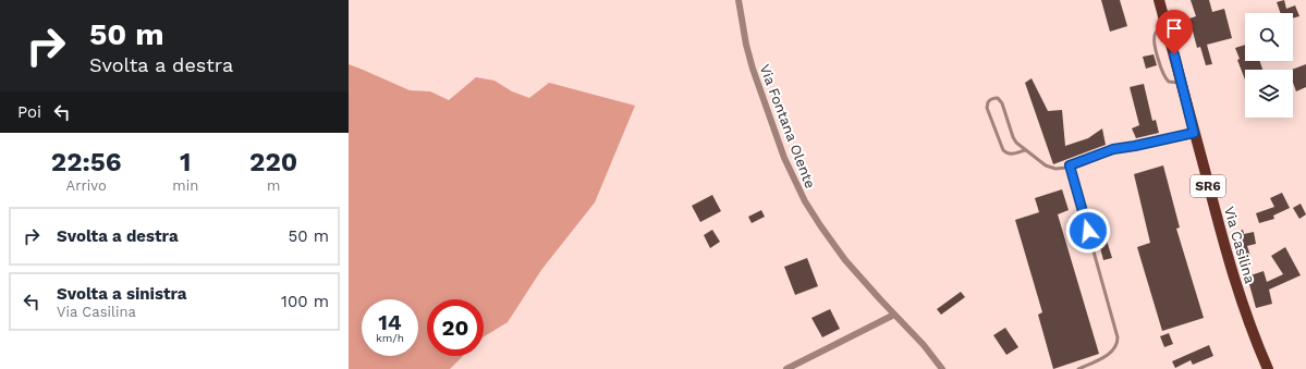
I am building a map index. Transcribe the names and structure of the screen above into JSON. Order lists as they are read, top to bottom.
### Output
{
  "streets": {
    "main road": ["SR6", "Via Casilina"],
    "street": ["Via Fontana Olente"]
  },
  "page": {
    "turn": ["50 m", "Svolta a destra"],
    "then": "Poi",
    "eta": [
      "22:56",
      "Arrivo",
      "1",
      "min",
      "220",
      "m"
    ],
    "list": [
      {
        "name": "Svolta a destra",
        "value": "50 m"
      },
      {
        "name": "Svolta a sinistra",
        "note": "Via Casilina",
        "value": "100 m"
      }
    ],
    "speed": "14 km/h",
    "limit": "20"
  }
}
